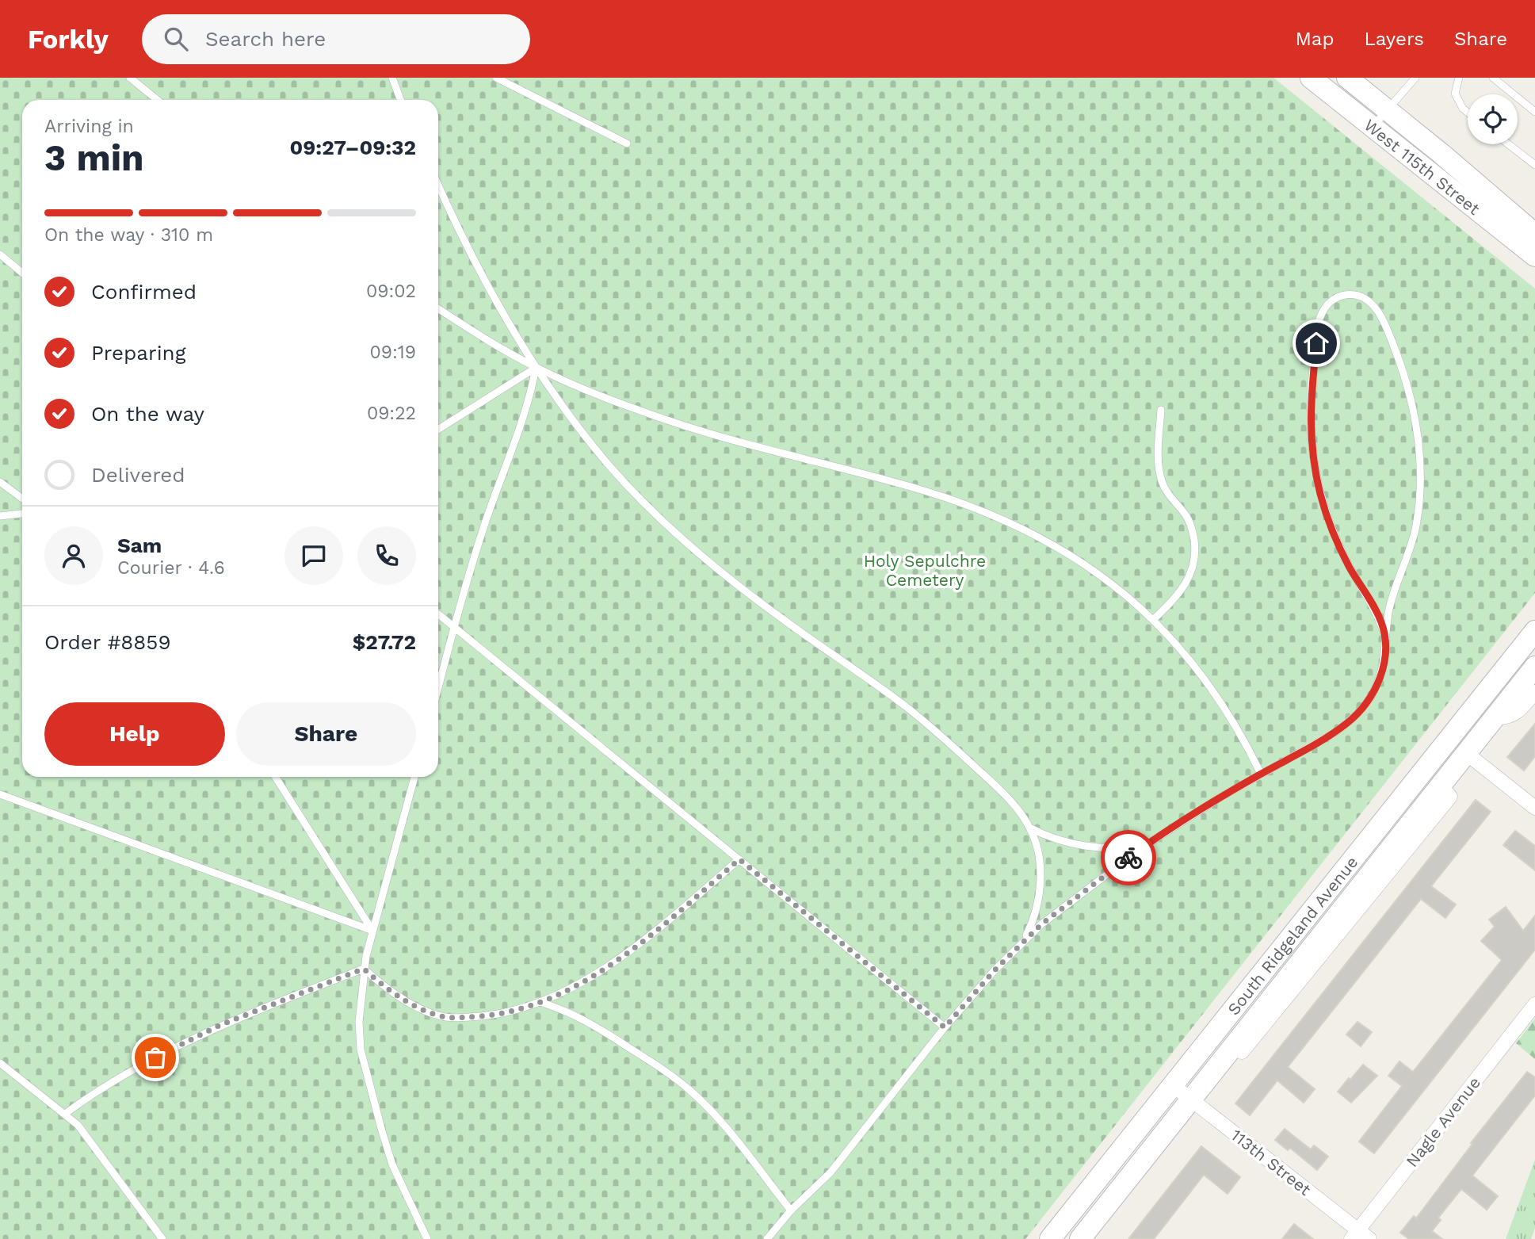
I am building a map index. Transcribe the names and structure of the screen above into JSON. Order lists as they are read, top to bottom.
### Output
{
  "streets": {
    "main road": ["West 115th Street", "South Ridgeland Avenue"],
    "street": ["Nagle Avenue", "113th Street"]
  },
  "crossings": [
    ["South Ridgeland Avenue", "113th Street"],
    ["Nagle Avenue", "113th Street"]
  ],
  "parks": ["Holy Sepulchre Cemetery"],
  "page": {
    "header": "Forkly",
    "search": "Search here",
    "nav": ["Map", "Layers", "Share"],
    "heading": ["3 min", "Arriving in", "09:27–09:32"],
    "panel": [
      "Sam",
      "Courier · 4.6",
      "Order #8859",
      "$27.72"
    ],
    "bar": "On the way · 310 m",
    "list": [
      ["Confirmed", "09:02"],
      ["Preparing", "09:19"],
      ["On the way", "09:22"],
      "Delivered"
    ],
    "buttons": ["Help", "Share"]
  }
}
